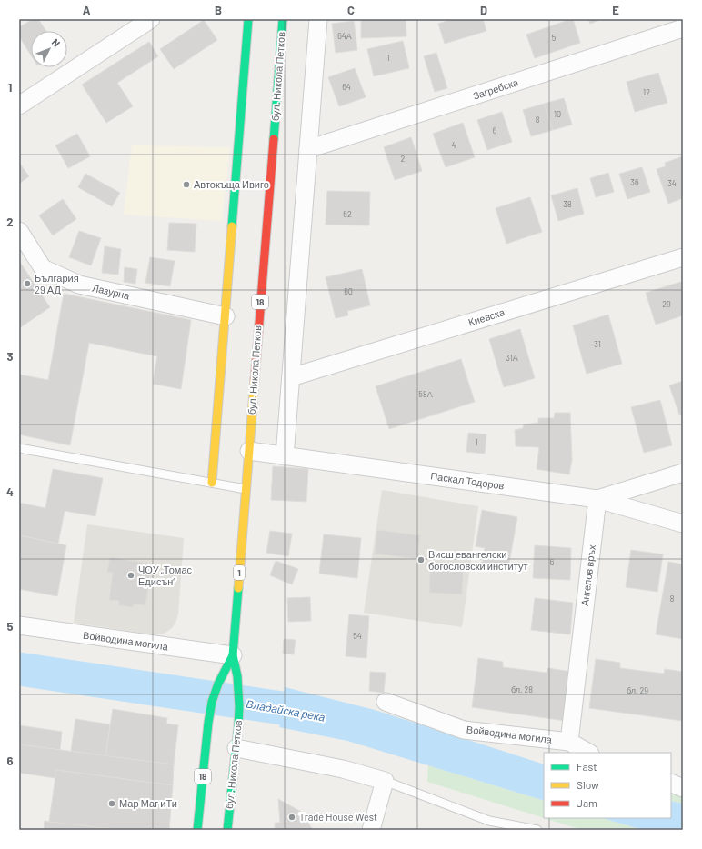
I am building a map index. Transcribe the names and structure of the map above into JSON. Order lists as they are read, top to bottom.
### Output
{
  "streets": {
    "main road": ["бул. Никола Петков", "18", "1"],
    "street": [
      "Загребска",
      "Лазурна",
      "Киевска",
      "Паскал Тодоров",
      "Ангелов връх",
      "Войводина могила"
    ]
  },
  "crossings": [
    ["бул. Никола Петков", "Паскал Тодоров"],
    ["бул. Никола Петков", "Войводина могила"],
    ["Паскал Тодоров", "Ангелов връх"],
    ["Ангелов връх", "Войводина могила"]
  ],
  "water": ["Владайска река"],
  "places": [
    "Автокъща Ивиго",
    "България 29 АД",
    "Висш евангелски богословски институт",
    "ЧОУ „Томас Едисън“",
    "Мар Маг иТи",
    "Trade House West"
  ],
  "house_numbers": [
    "64А",
    "5",
    "1",
    "64",
    "12",
    "10",
    "8",
    "6",
    "4",
    "2",
    "36",
    "34",
    "38",
    "62",
    "60",
    "29",
    "31",
    "31А",
    "58А",
    "1",
    "6",
    "8",
    "54",
    "бл. 28",
    "бл. 29"
  ],
  "legend": ["Fast", "Slow", "Jam"],
  "north": "top right",
  "grid": {
    "columns": [
      "A",
      "B",
      "C",
      "D",
      "E"
    ],
    "rows": [
      "1",
      "2",
      "3",
      "4",
      "5",
      "6"
    ]
  }
}
